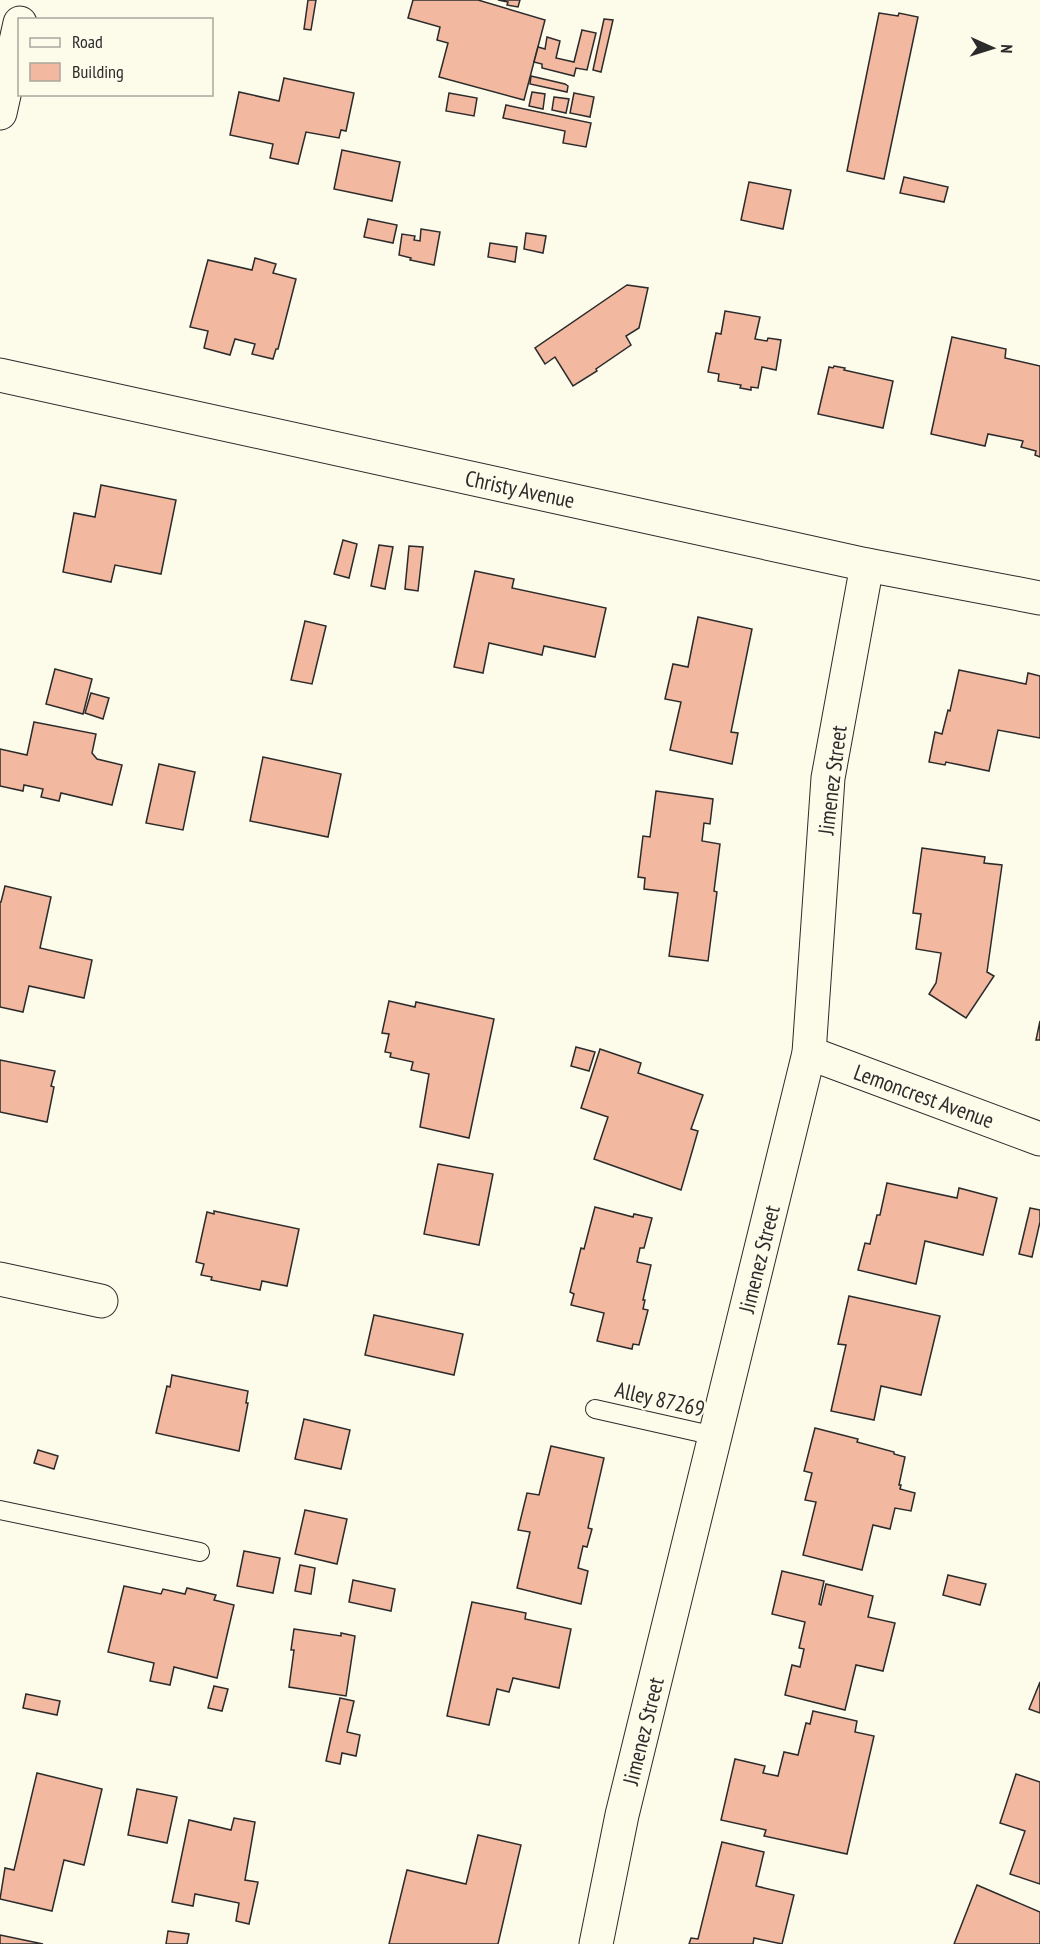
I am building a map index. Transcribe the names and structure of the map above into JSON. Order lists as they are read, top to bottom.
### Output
{
  "streets": {
    "street": ["Christy Avenue", "Jimenez Street", "Lemoncrest Avenue"],
    "lane": ["Alley 87269"]
  },
  "crossings": [
    ["Christy Avenue", "Jimenez Street"],
    ["Jimenez Street", "Lemoncrest Avenue"],
    ["Jimenez Street", "Alley 87269"]
  ],
  "legend": ["Road", "Building"],
  "north": "right"
}
